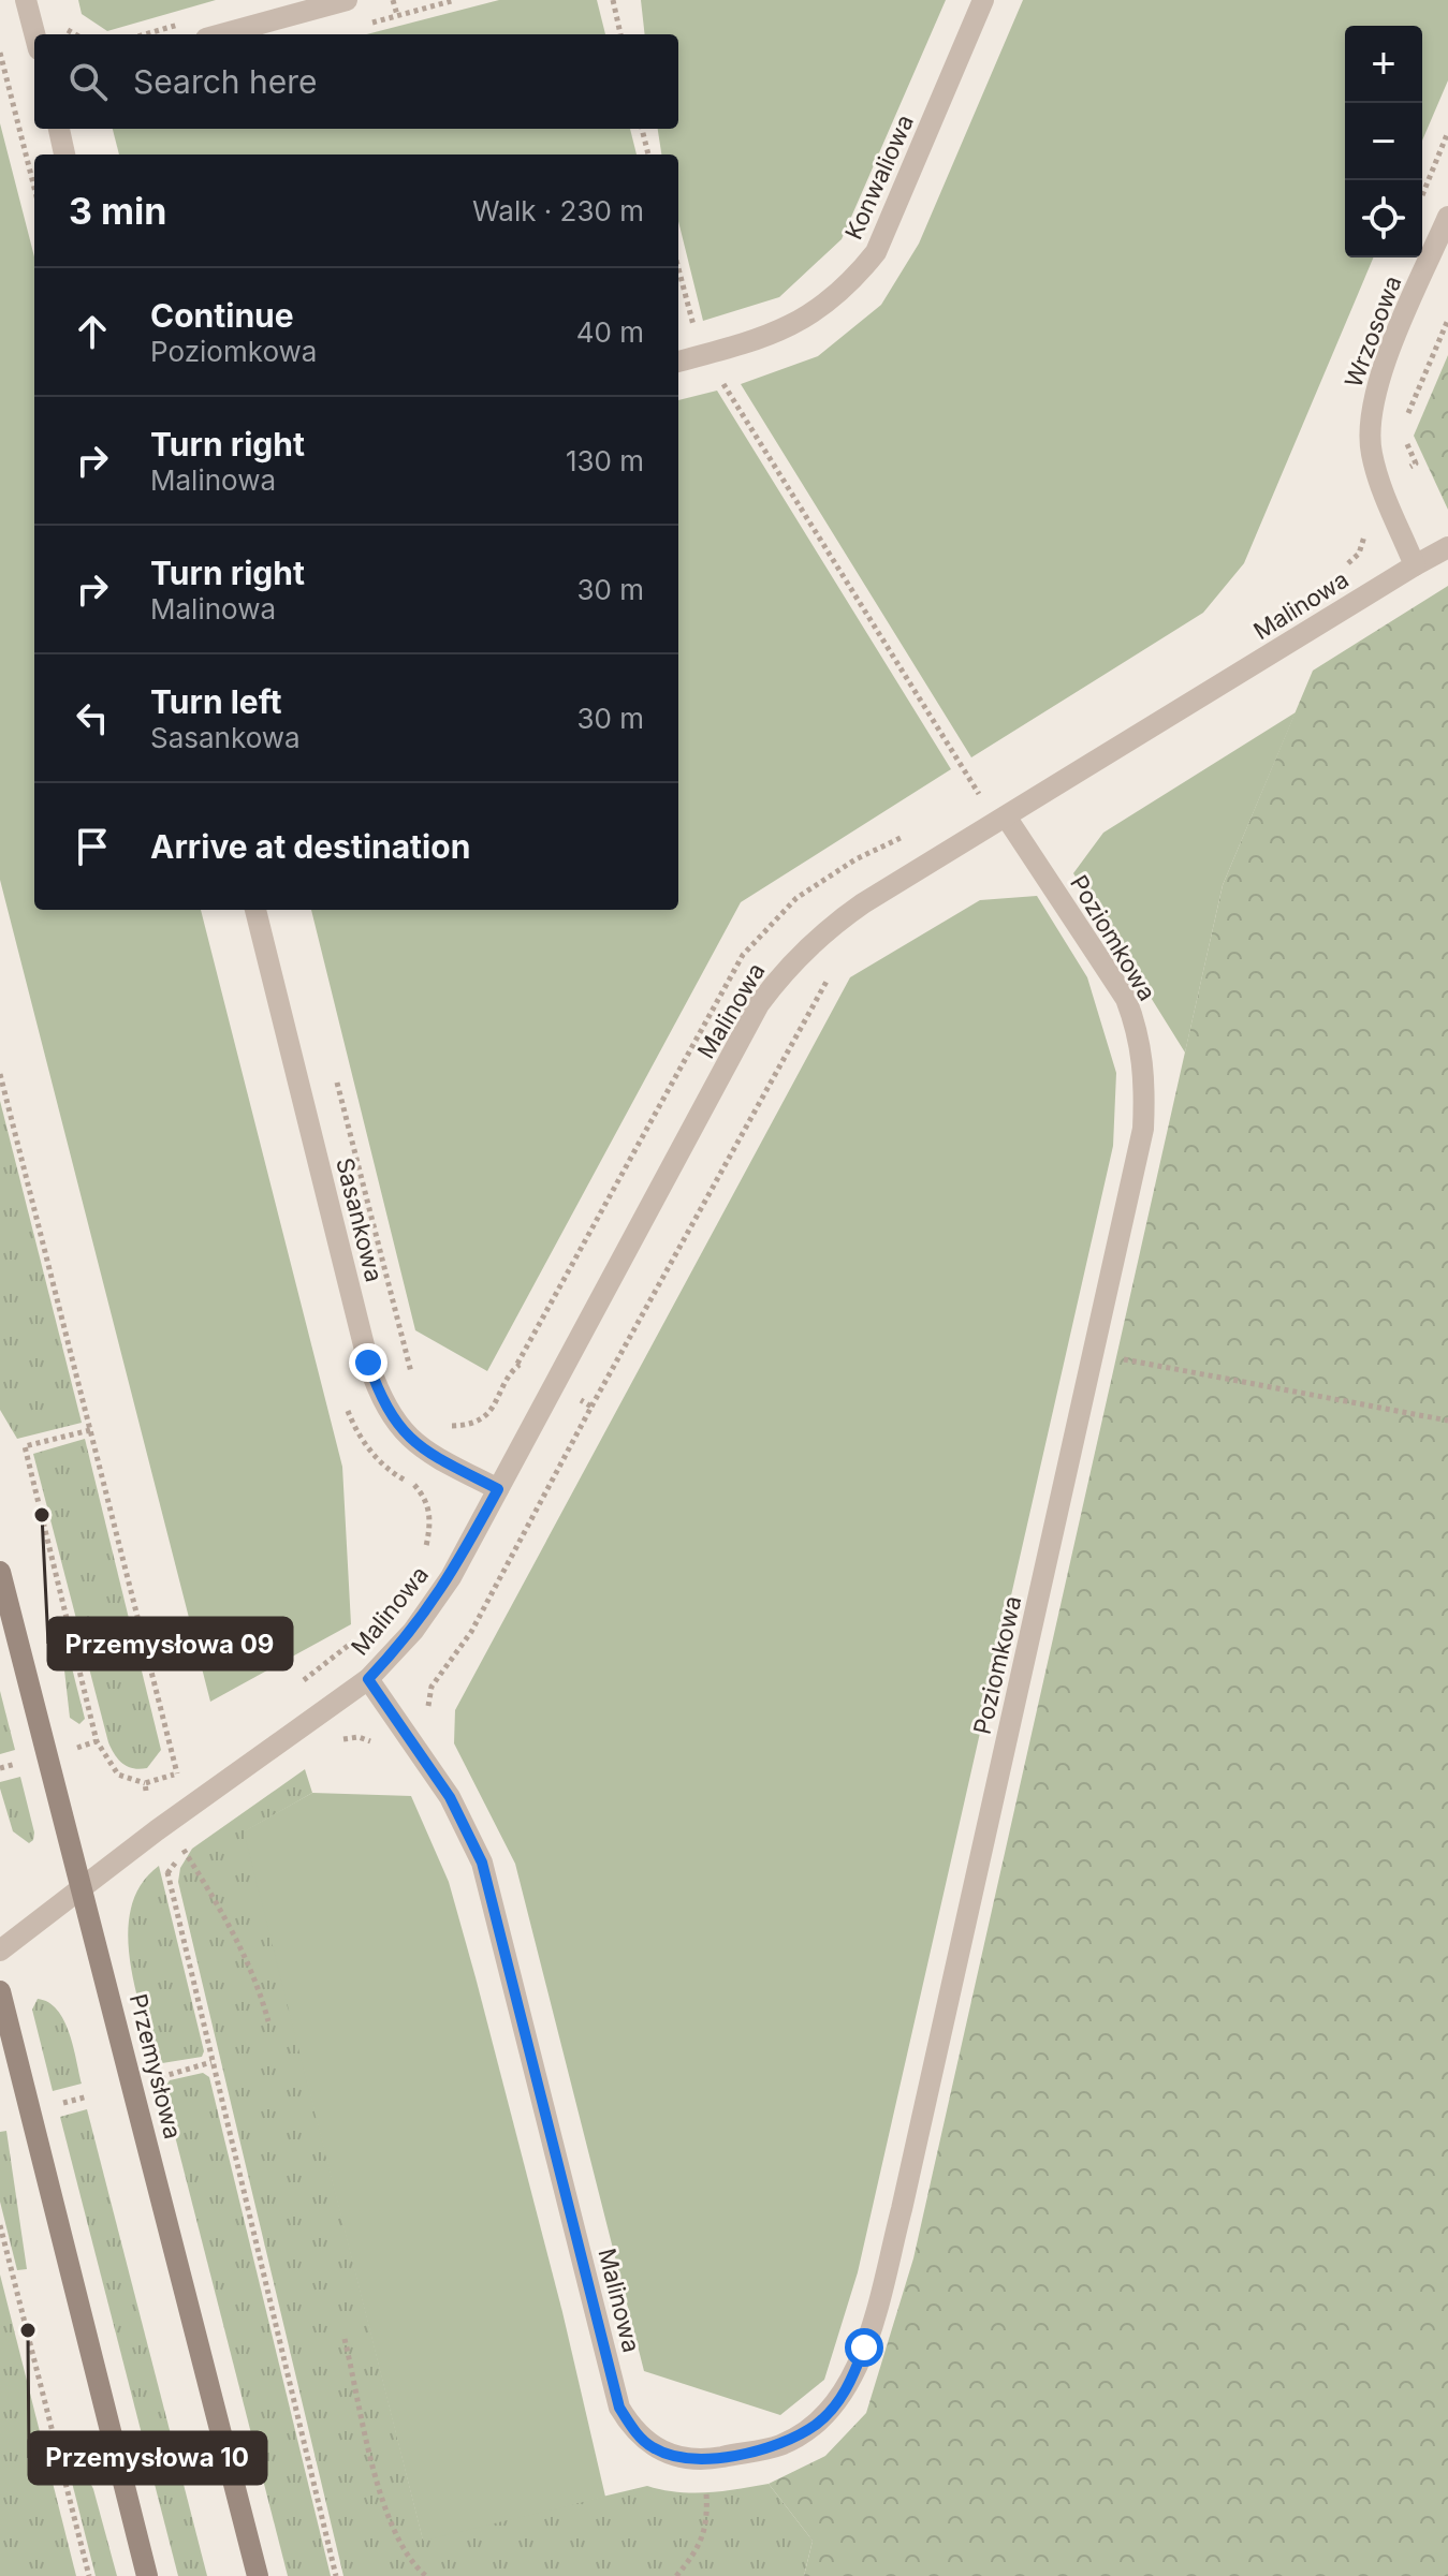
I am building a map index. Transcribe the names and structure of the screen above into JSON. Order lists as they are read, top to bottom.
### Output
{
  "streets": {
    "main road": ["Przemysłowa"],
    "street": [
      "Konwaliowa",
      "Wrzosowa",
      "Malinowa",
      "Poziomkowa",
      "Sasankowa"
    ]
  },
  "crossings": [
    ["Wrzosowa", "Malinowa"],
    ["Malinowa", "Poziomkowa"],
    ["Malinowa", "Sasankowa"],
    ["Malinowa", "Przemysłowa"]
  ],
  "places": ["Przemysłowa 09", "Przemysłowa 10"],
  "page": {
    "map_buttons": ["+", "−"],
    "search": "Search here",
    "heading": ["3 min", "Walk · 230 m"],
    "list": [
      ["Continue", "Poziomkowa", "40 m"],
      ["Turn right", "Malinowa", "130 m"],
      ["Turn right", "Malinowa", "30 m"],
      ["Turn left", "Sasankowa", "30 m"],
      "Arrive at destination"
    ]
  }
}
